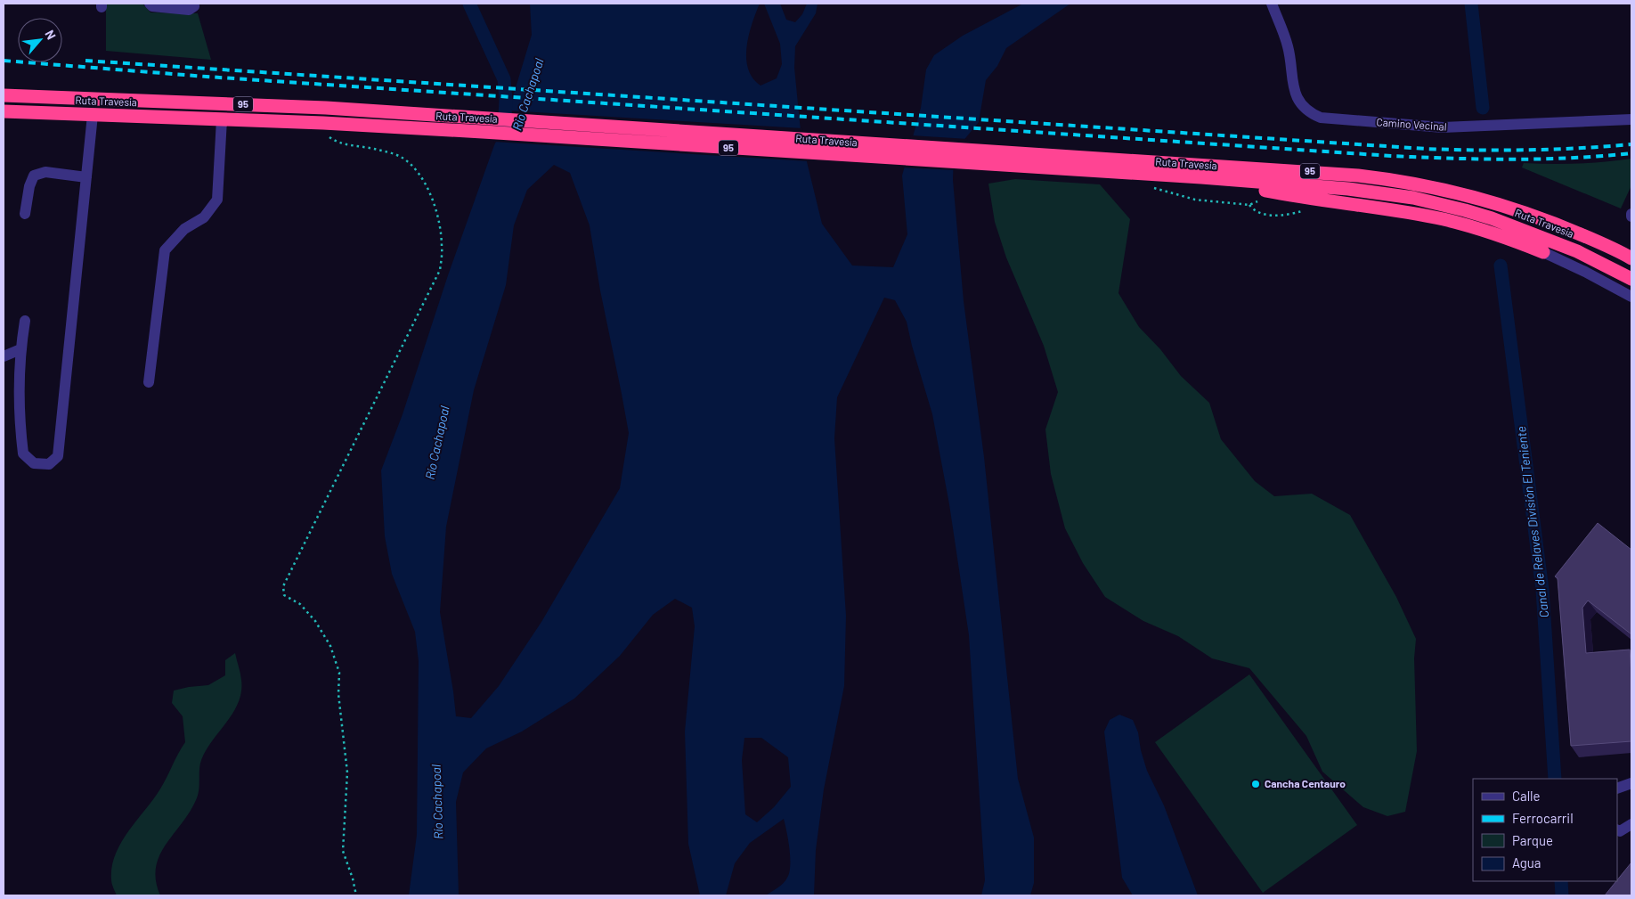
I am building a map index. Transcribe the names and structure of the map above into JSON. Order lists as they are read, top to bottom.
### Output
{
  "streets": {
    "highway": ["Ruta Travesía", "95"],
    "street": ["Camino Vecinal"]
  },
  "water": ["Río Cachapoal", "Canal de Relaves División El Teniente"],
  "places": ["Cancha Centauro"],
  "legend": [
    "Calle",
    "Ferrocarril",
    "Parque",
    "Agua"
  ],
  "north": "top right"
}
